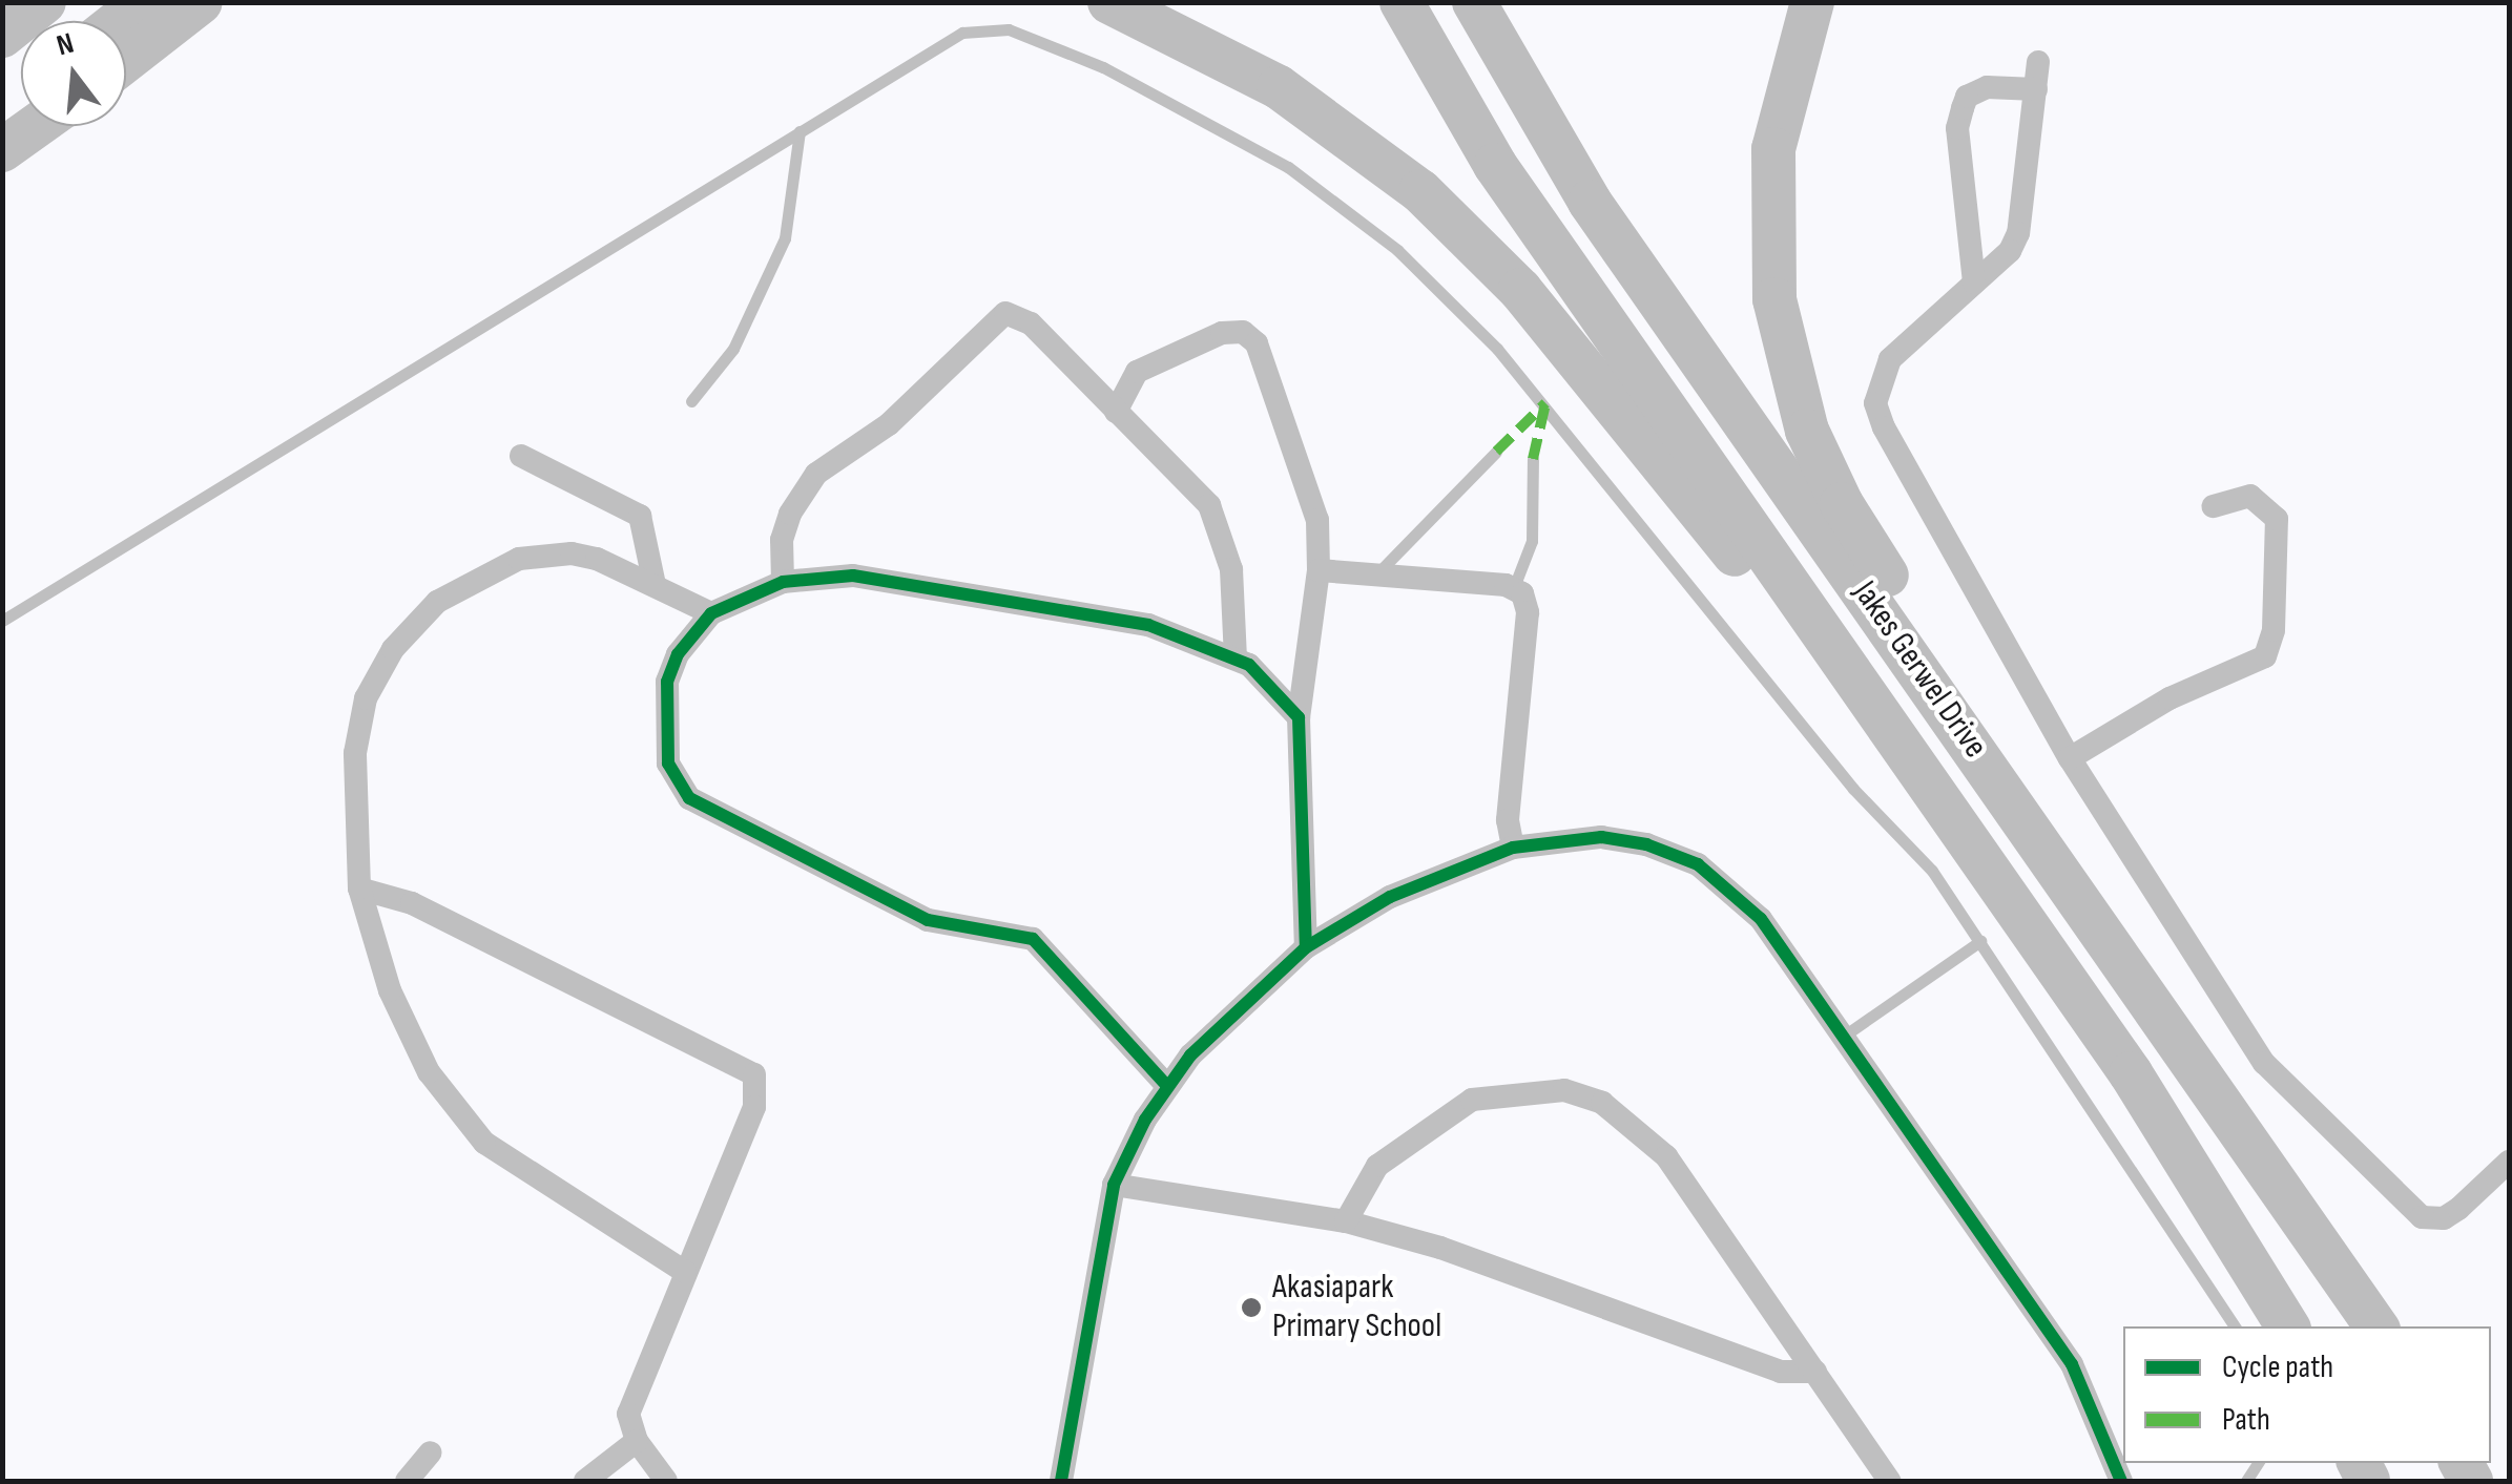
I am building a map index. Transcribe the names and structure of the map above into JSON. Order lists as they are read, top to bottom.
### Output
{
  "streets": {
    "highway": ["Jakes Gerwel Drive"]
  },
  "places": ["Akasiapark Primary School"],
  "legend": ["Cycle path", "Path"],
  "north": "top"
}
